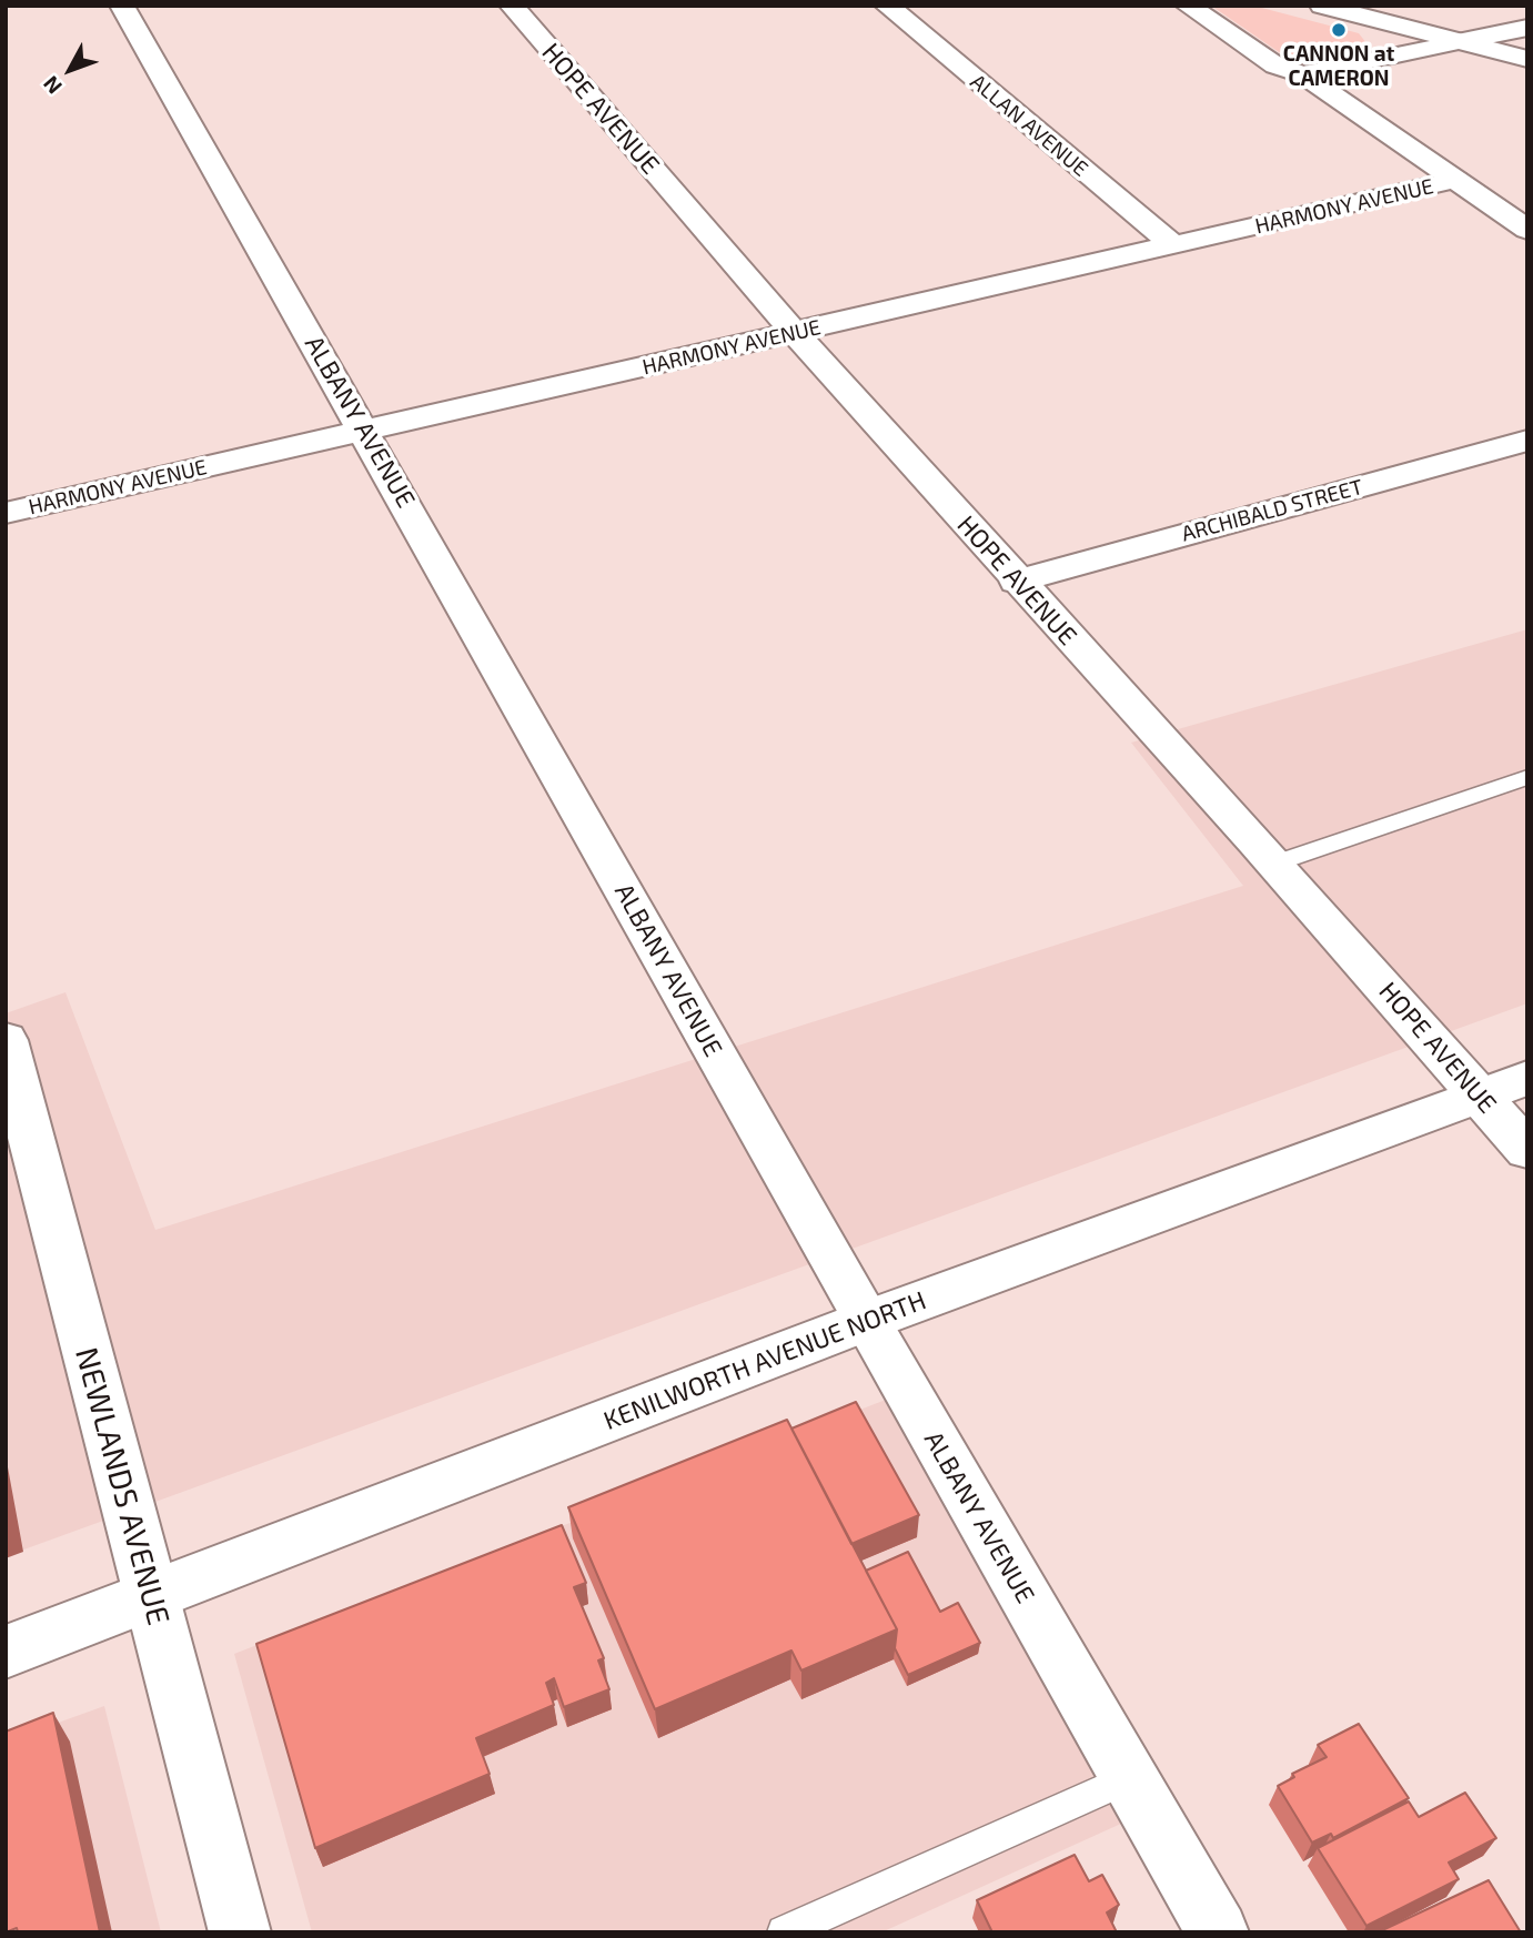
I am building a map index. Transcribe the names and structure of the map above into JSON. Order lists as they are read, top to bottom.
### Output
{
  "streets": {
    "street": [
      "HOPE AVENUE",
      "ALLAN AVENUE",
      "HARMONY AVENUE",
      "ALBANY AVENUE",
      "ARCHIBALD STREET",
      "KENILWORTH AVENUE NORTH",
      "NEWLANDS AVENUE"
    ]
  },
  "crossings": [
    ["HOPE AVENUE", "HARMONY AVENUE"],
    ["HOPE AVENUE", "ARCHIBALD STREET"],
    ["HOPE AVENUE", "KENILWORTH AVENUE NORTH"],
    ["ALLAN AVENUE", "HARMONY AVENUE"],
    ["HARMONY AVENUE", "ALBANY AVENUE"],
    ["ALBANY AVENUE", "KENILWORTH AVENUE NORTH"],
    ["KENILWORTH AVENUE NORTH", "NEWLANDS AVENUE"]
  ],
  "places": ["CANNON at CAMERON"],
  "north": "bottom left"
}
